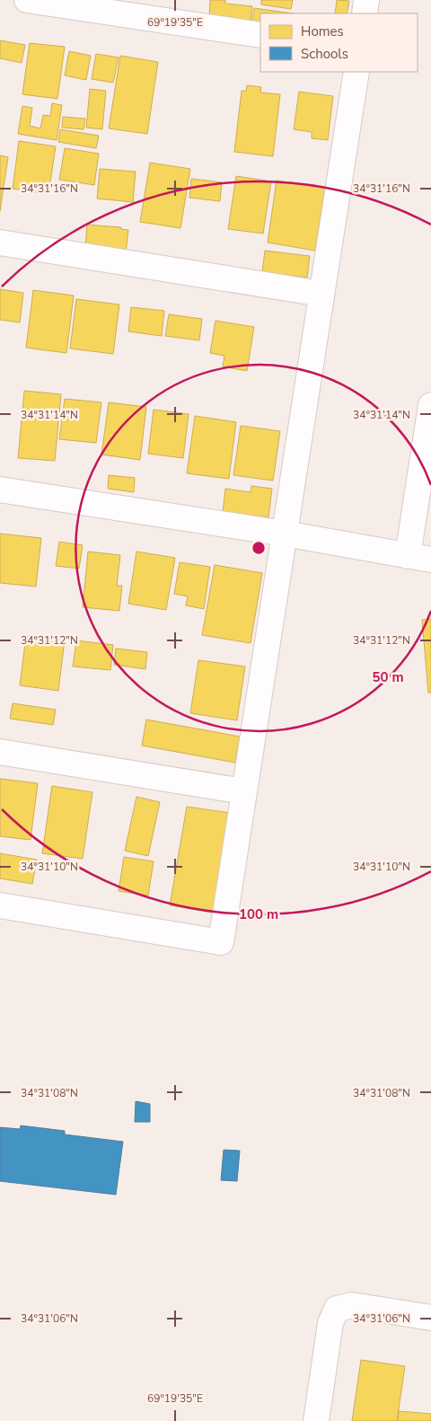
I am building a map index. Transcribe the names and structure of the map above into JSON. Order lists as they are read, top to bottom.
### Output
{
  "legend": ["Homes", "Schools"],
  "coordinates": [
    "69°19'35\"E",
    "34°31'16\"N",
    "34°31'14\"N",
    "34°31'12\"N",
    "34°31'10\"N",
    "34°31'08\"N",
    "34°31'06\"N"
  ],
  "rings": ["50 m", "100 m"]
}
